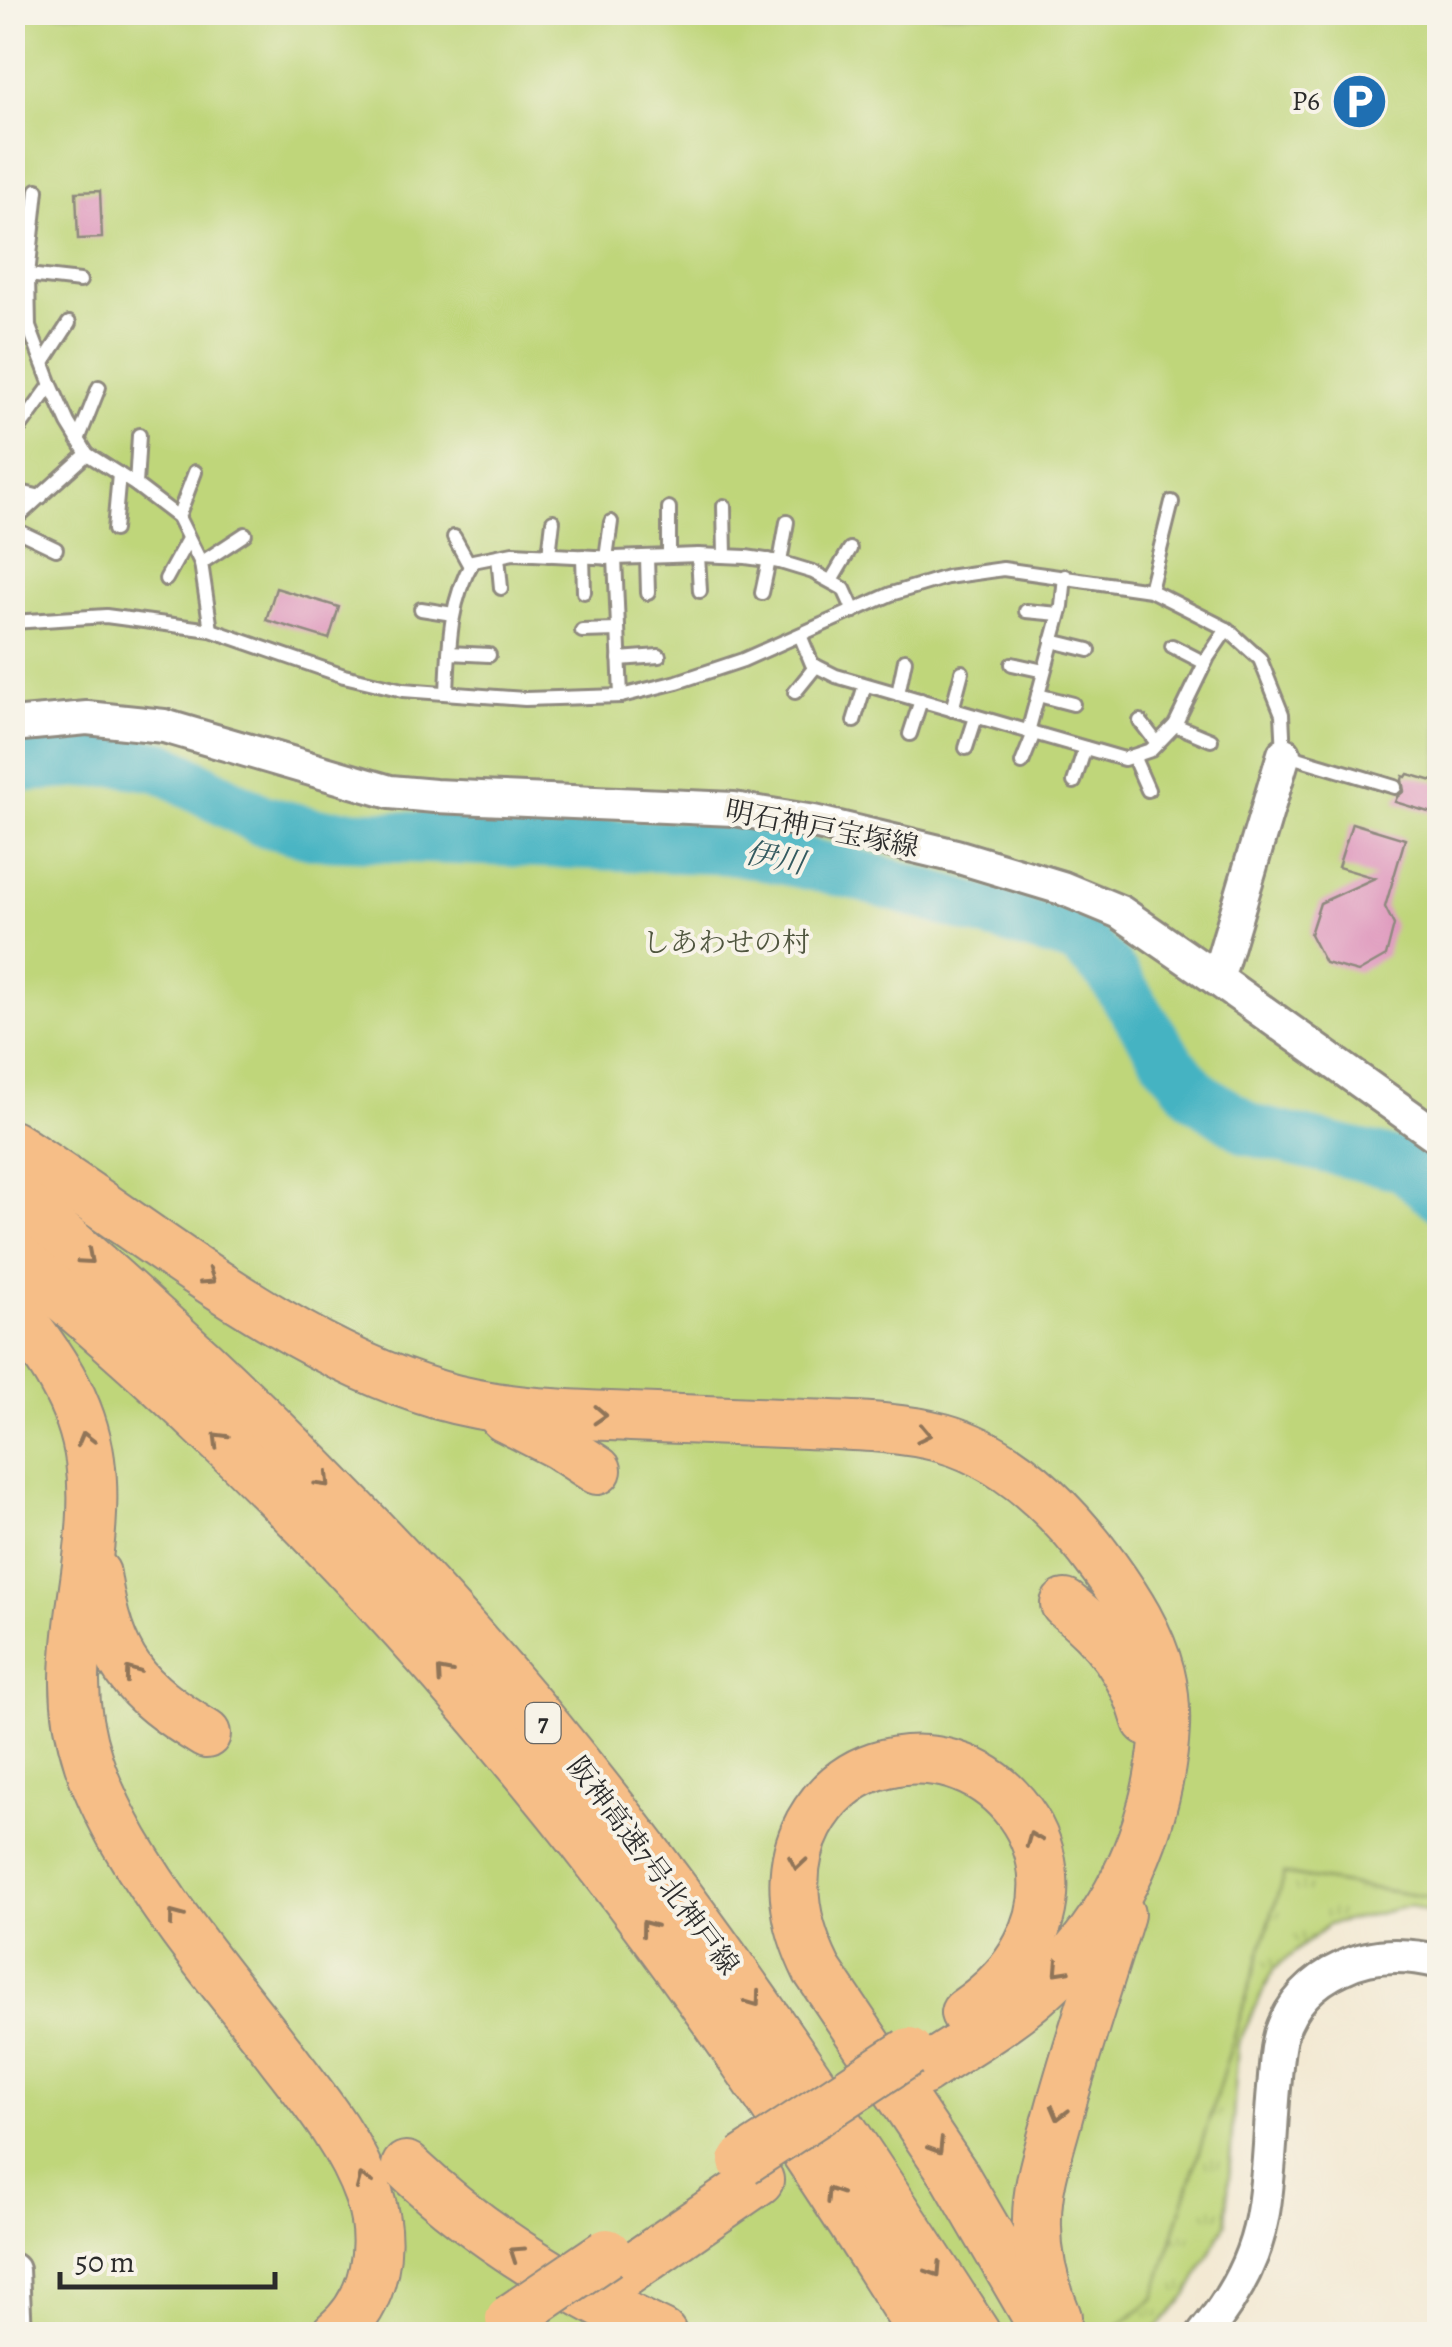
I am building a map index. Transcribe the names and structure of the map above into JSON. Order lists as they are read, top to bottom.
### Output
{
  "streets": {
    "highway": ["7", "阪神高速7号北神戸線"],
    "street": ["明石神戸宝塚線"]
  },
  "water": ["伊川"],
  "parks": ["しあわせの村"],
  "places": {
    "parking": ["P6"]
  },
  "scale_bar": "50 m"
}
